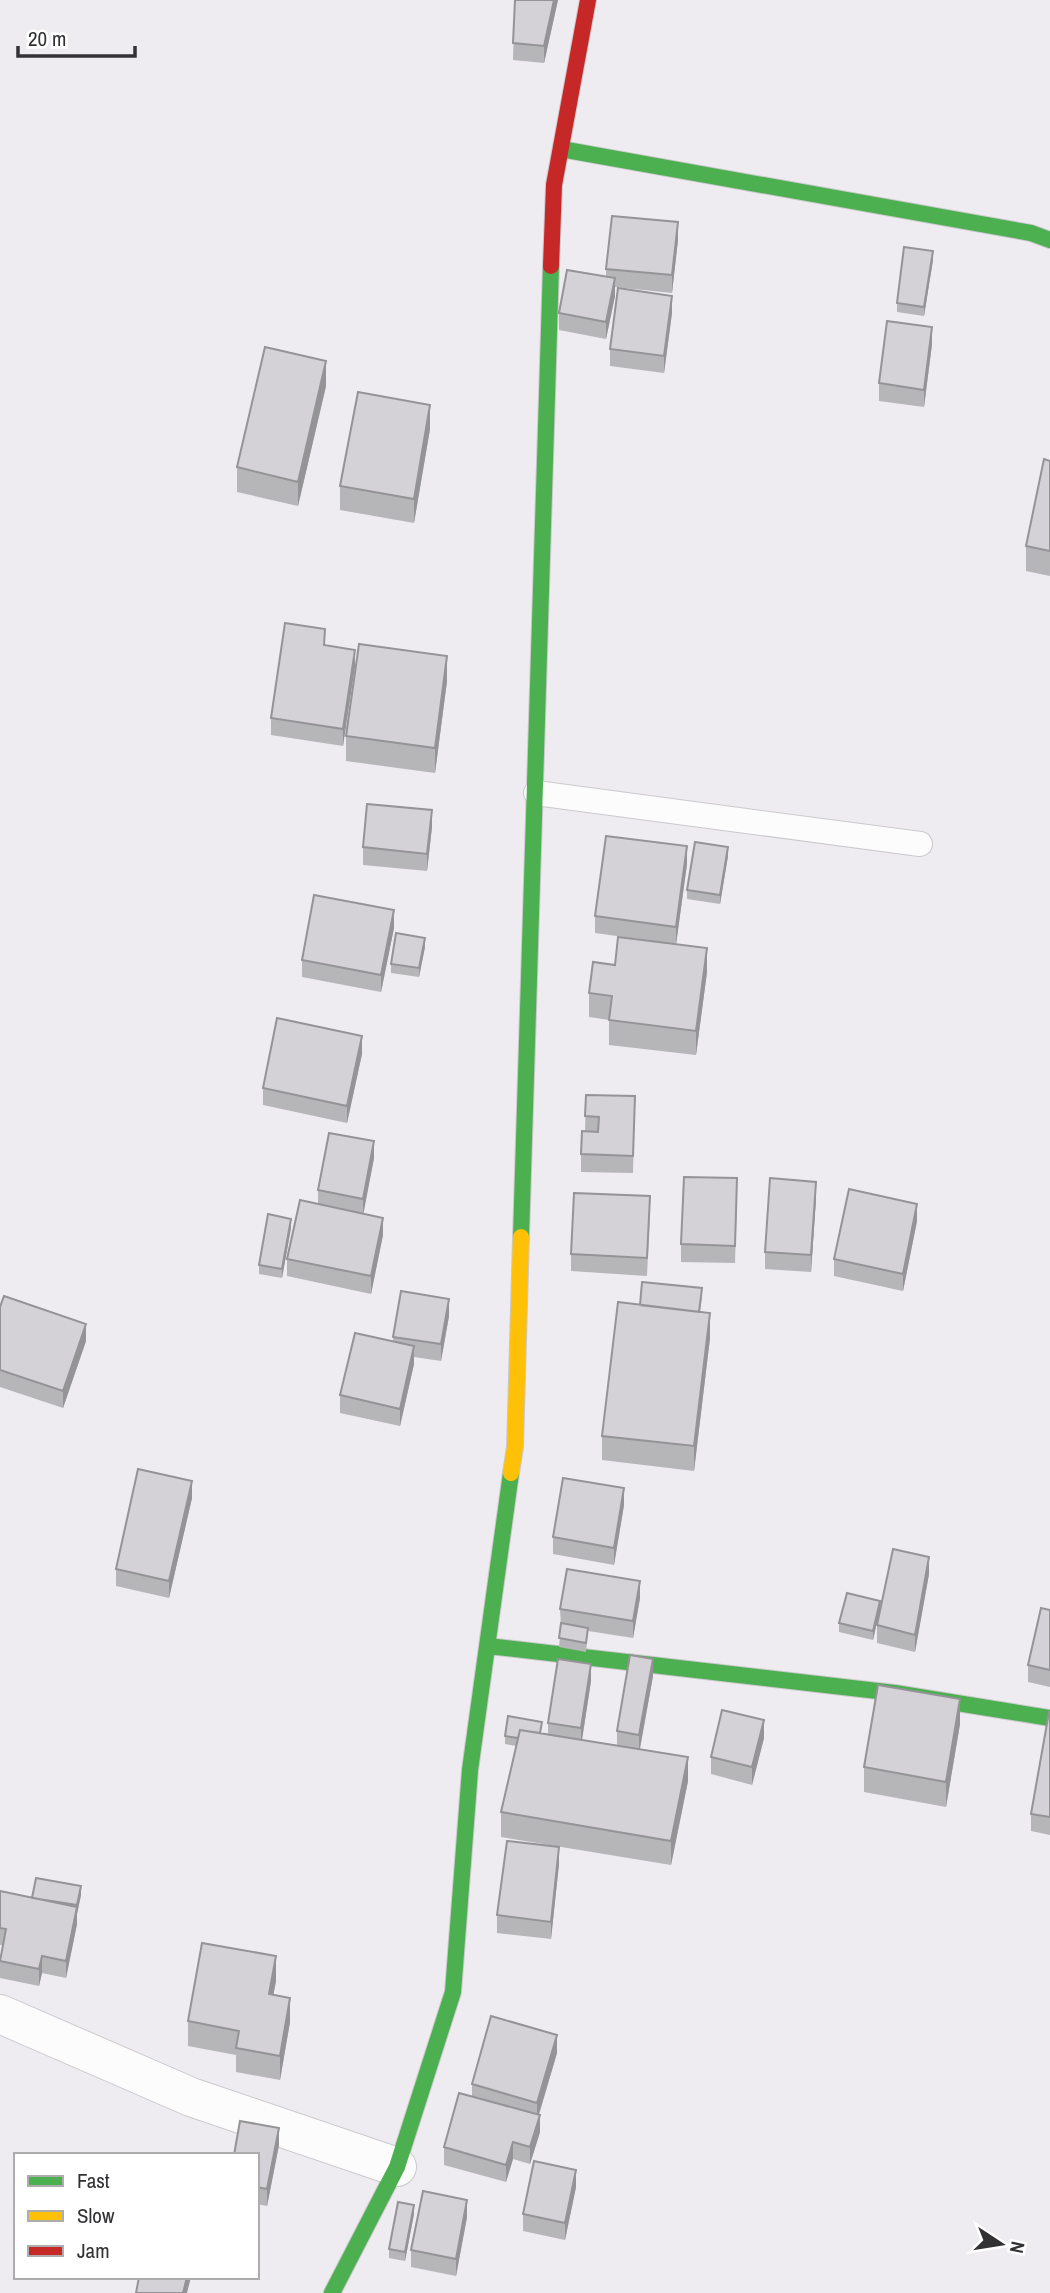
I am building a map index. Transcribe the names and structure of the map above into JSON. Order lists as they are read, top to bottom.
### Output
{
  "legend": ["Fast", "Slow", "Jam"],
  "scale_bar": "20 m",
  "north": "right"
}
